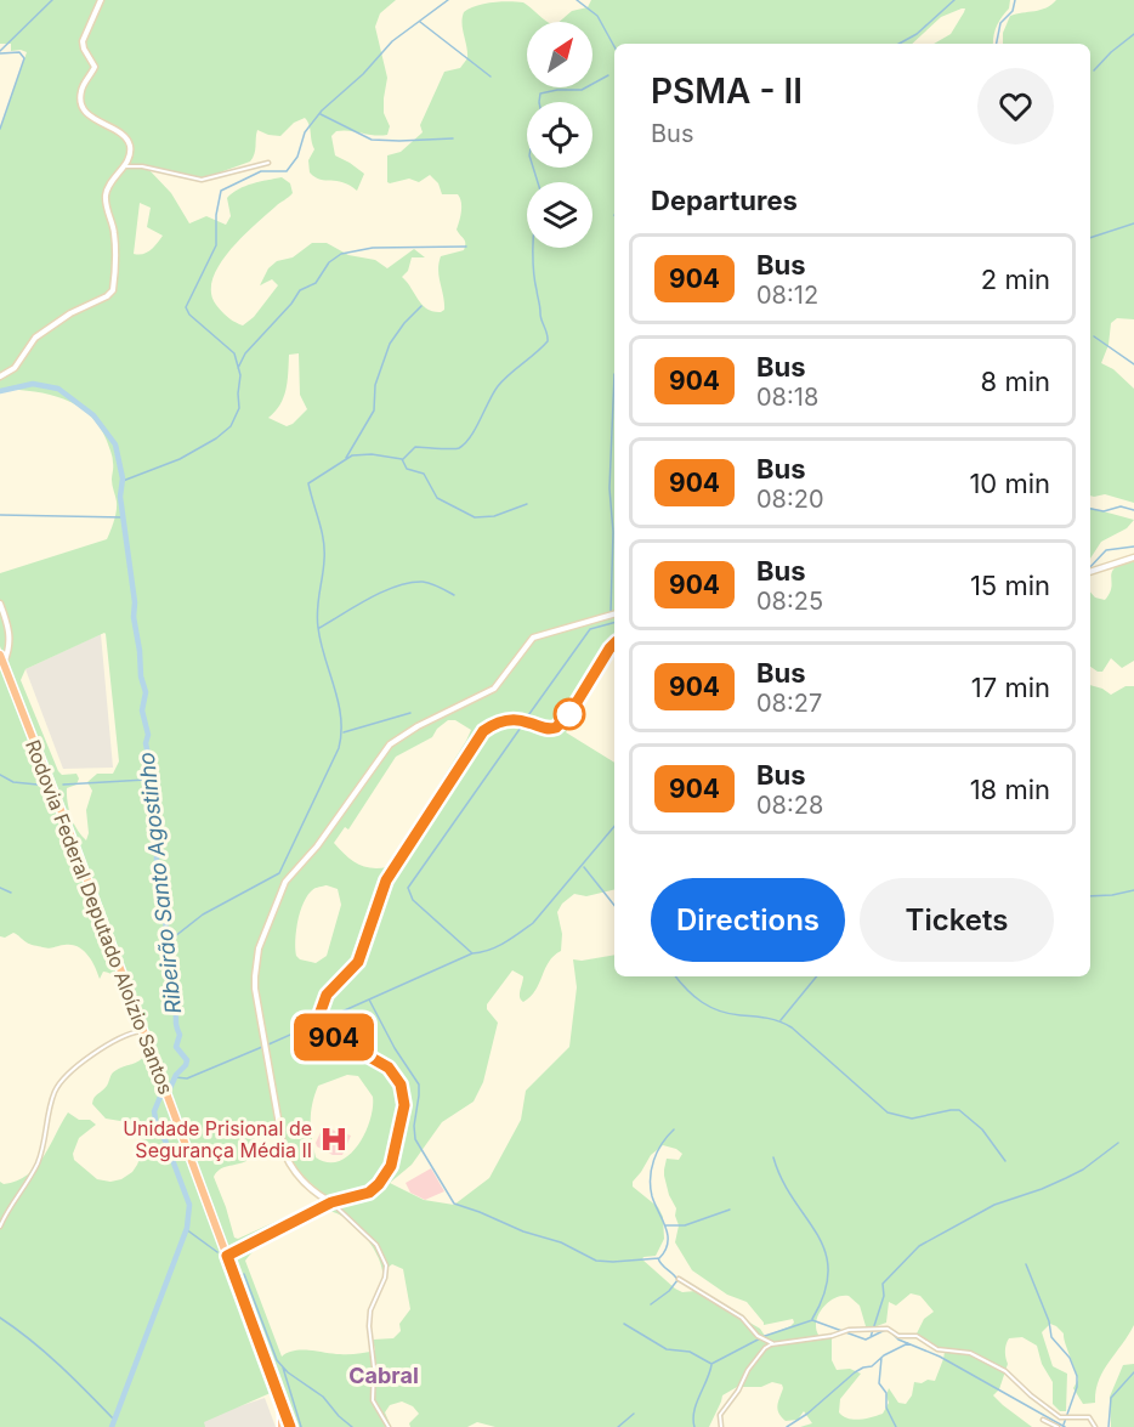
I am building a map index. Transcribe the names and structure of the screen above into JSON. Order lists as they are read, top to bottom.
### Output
{
  "streets": {
    "highway": ["Rodovia Federal Deputado Aloízio Santos"]
  },
  "districts": ["Cabral"],
  "water": ["Ribeirão Santo Agostinho"],
  "places": {
    "hospital": ["Unidade Prisional de Segurança Média II"]
  },
  "lines": ["bus line 904"],
  "north": "top right",
  "page": {
    "on_map": "904",
    "heading": [
      ["PSMA - II", "Bus"],
      "Departures"
    ],
    "list": [
      {
        "mark": "904",
        "name": "Bus",
        "note": "08:12",
        "value": "2 min"
      },
      {
        "mark": "904",
        "name": "Bus",
        "note": "08:18",
        "value": "8 min"
      },
      {
        "mark": "904",
        "name": "Bus",
        "note": "08:20",
        "value": "10 min"
      },
      {
        "mark": "904",
        "name": "Bus",
        "note": "08:25",
        "value": "15 min"
      },
      {
        "mark": "904",
        "name": "Bus",
        "note": "08:27",
        "value": "17 min"
      },
      {
        "mark": "904",
        "name": "Bus",
        "note": "08:28",
        "value": "18 min"
      }
    ],
    "buttons": ["Directions", "Tickets"]
  }
}
